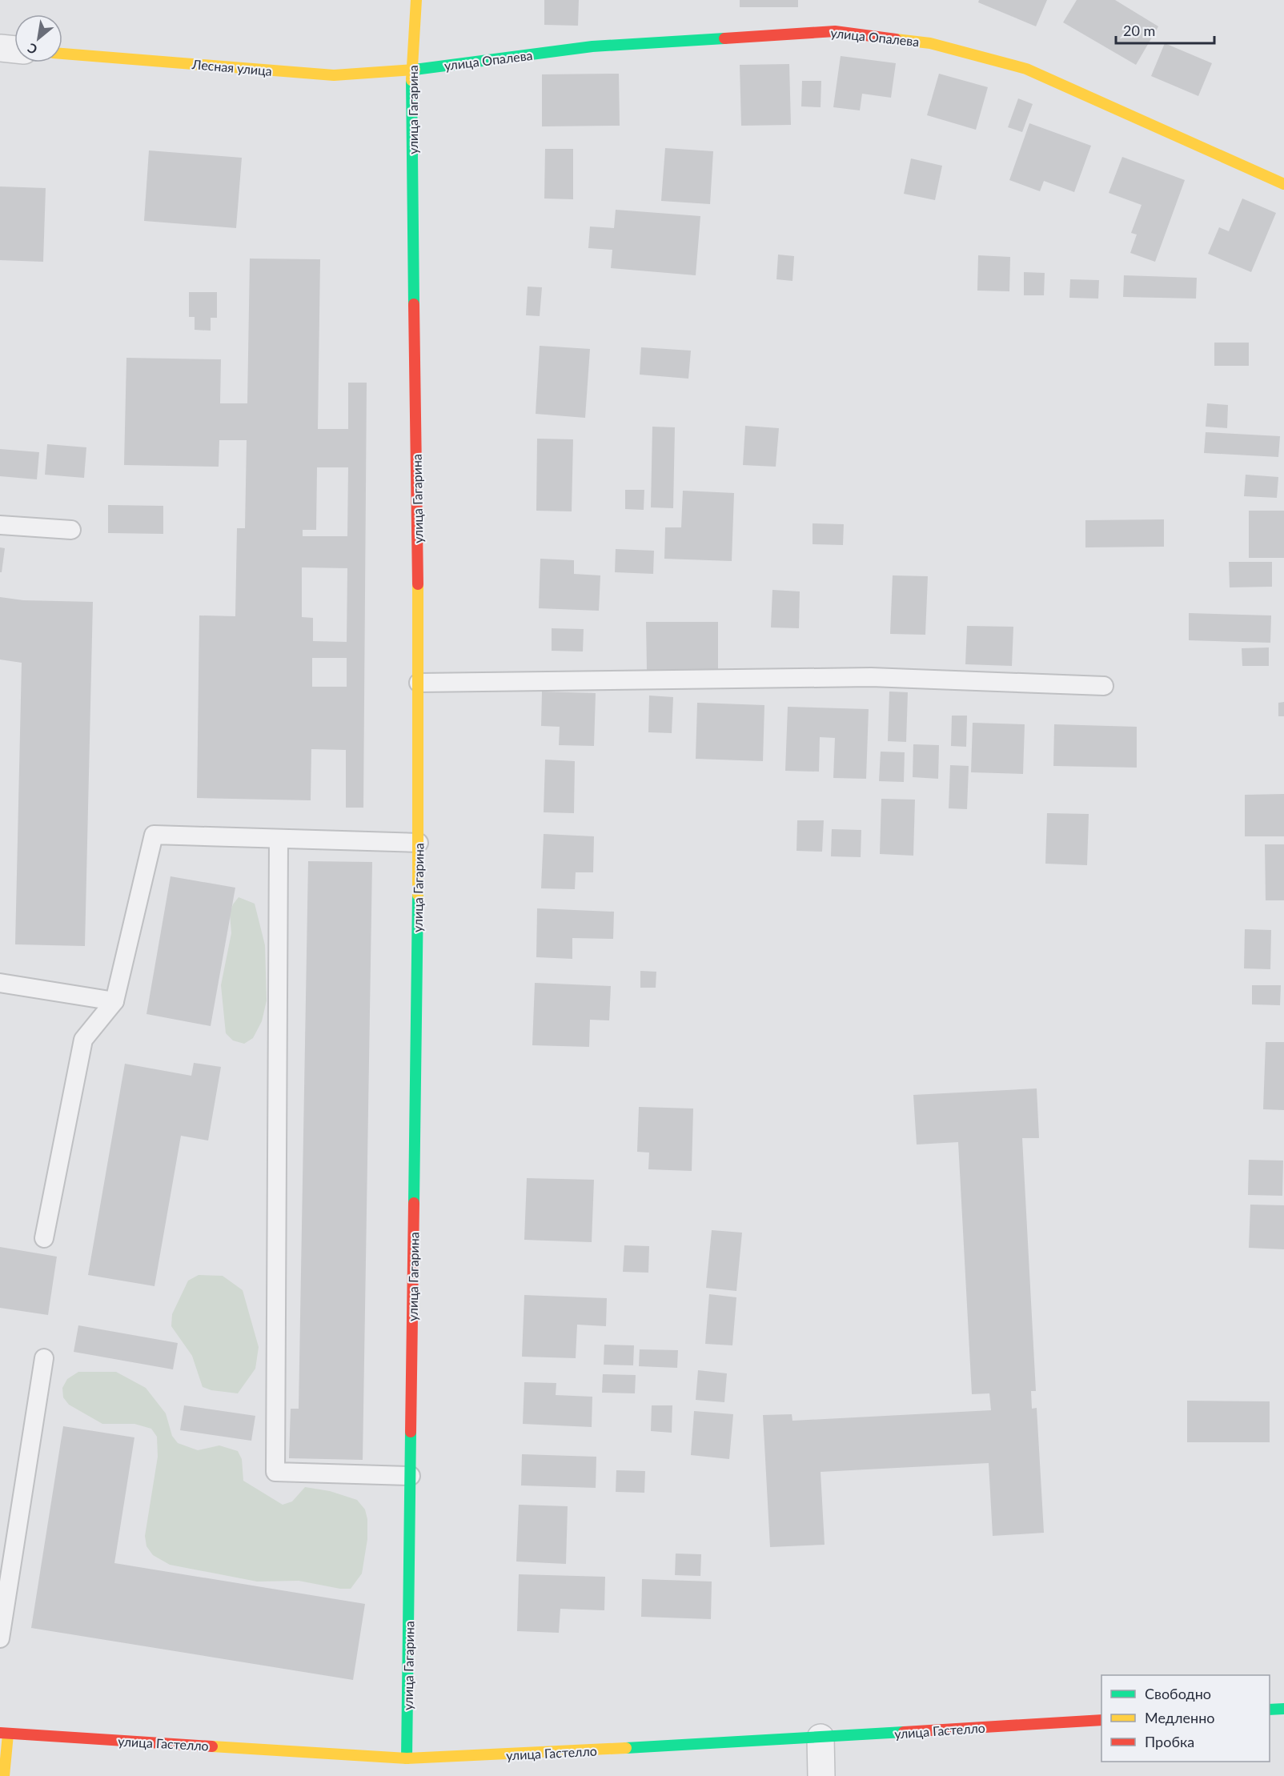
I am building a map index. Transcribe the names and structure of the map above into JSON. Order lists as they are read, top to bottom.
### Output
{
  "streets": {
    "main road": [
      "улица Опалева",
      "Лесная улица",
      "улица Гагарина",
      "улица Гастелло"
    ]
  },
  "crossings": [
    ["улица Опалева", "Лесная улица"],
    ["улица Опалева", "улица Гагарина"],
    ["Лесная улица", "улица Гагарина"],
    ["улица Гагарина", "улица Гастелло"]
  ],
  "legend": ["Свободно", "Медленно", "Пробка"],
  "scale_bar": "20 m",
  "north": "bottom left"
}
